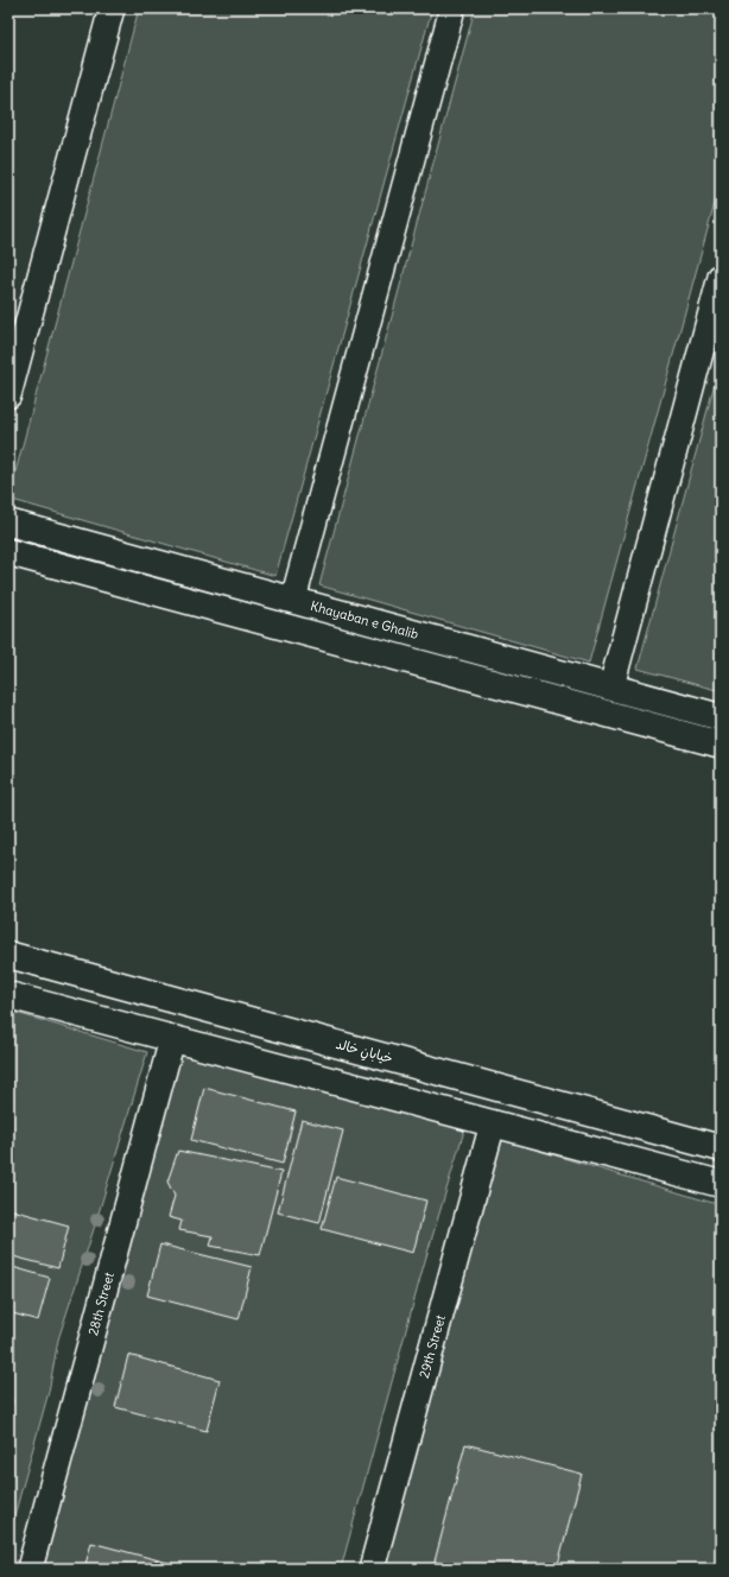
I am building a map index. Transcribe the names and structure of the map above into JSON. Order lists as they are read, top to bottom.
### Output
{
  "streets": {
    "street": [
      "Khayaban e Ghalib",
      "خیابانِ خالد",
      "28th Street",
      "29th Street"
    ]
  }
}
